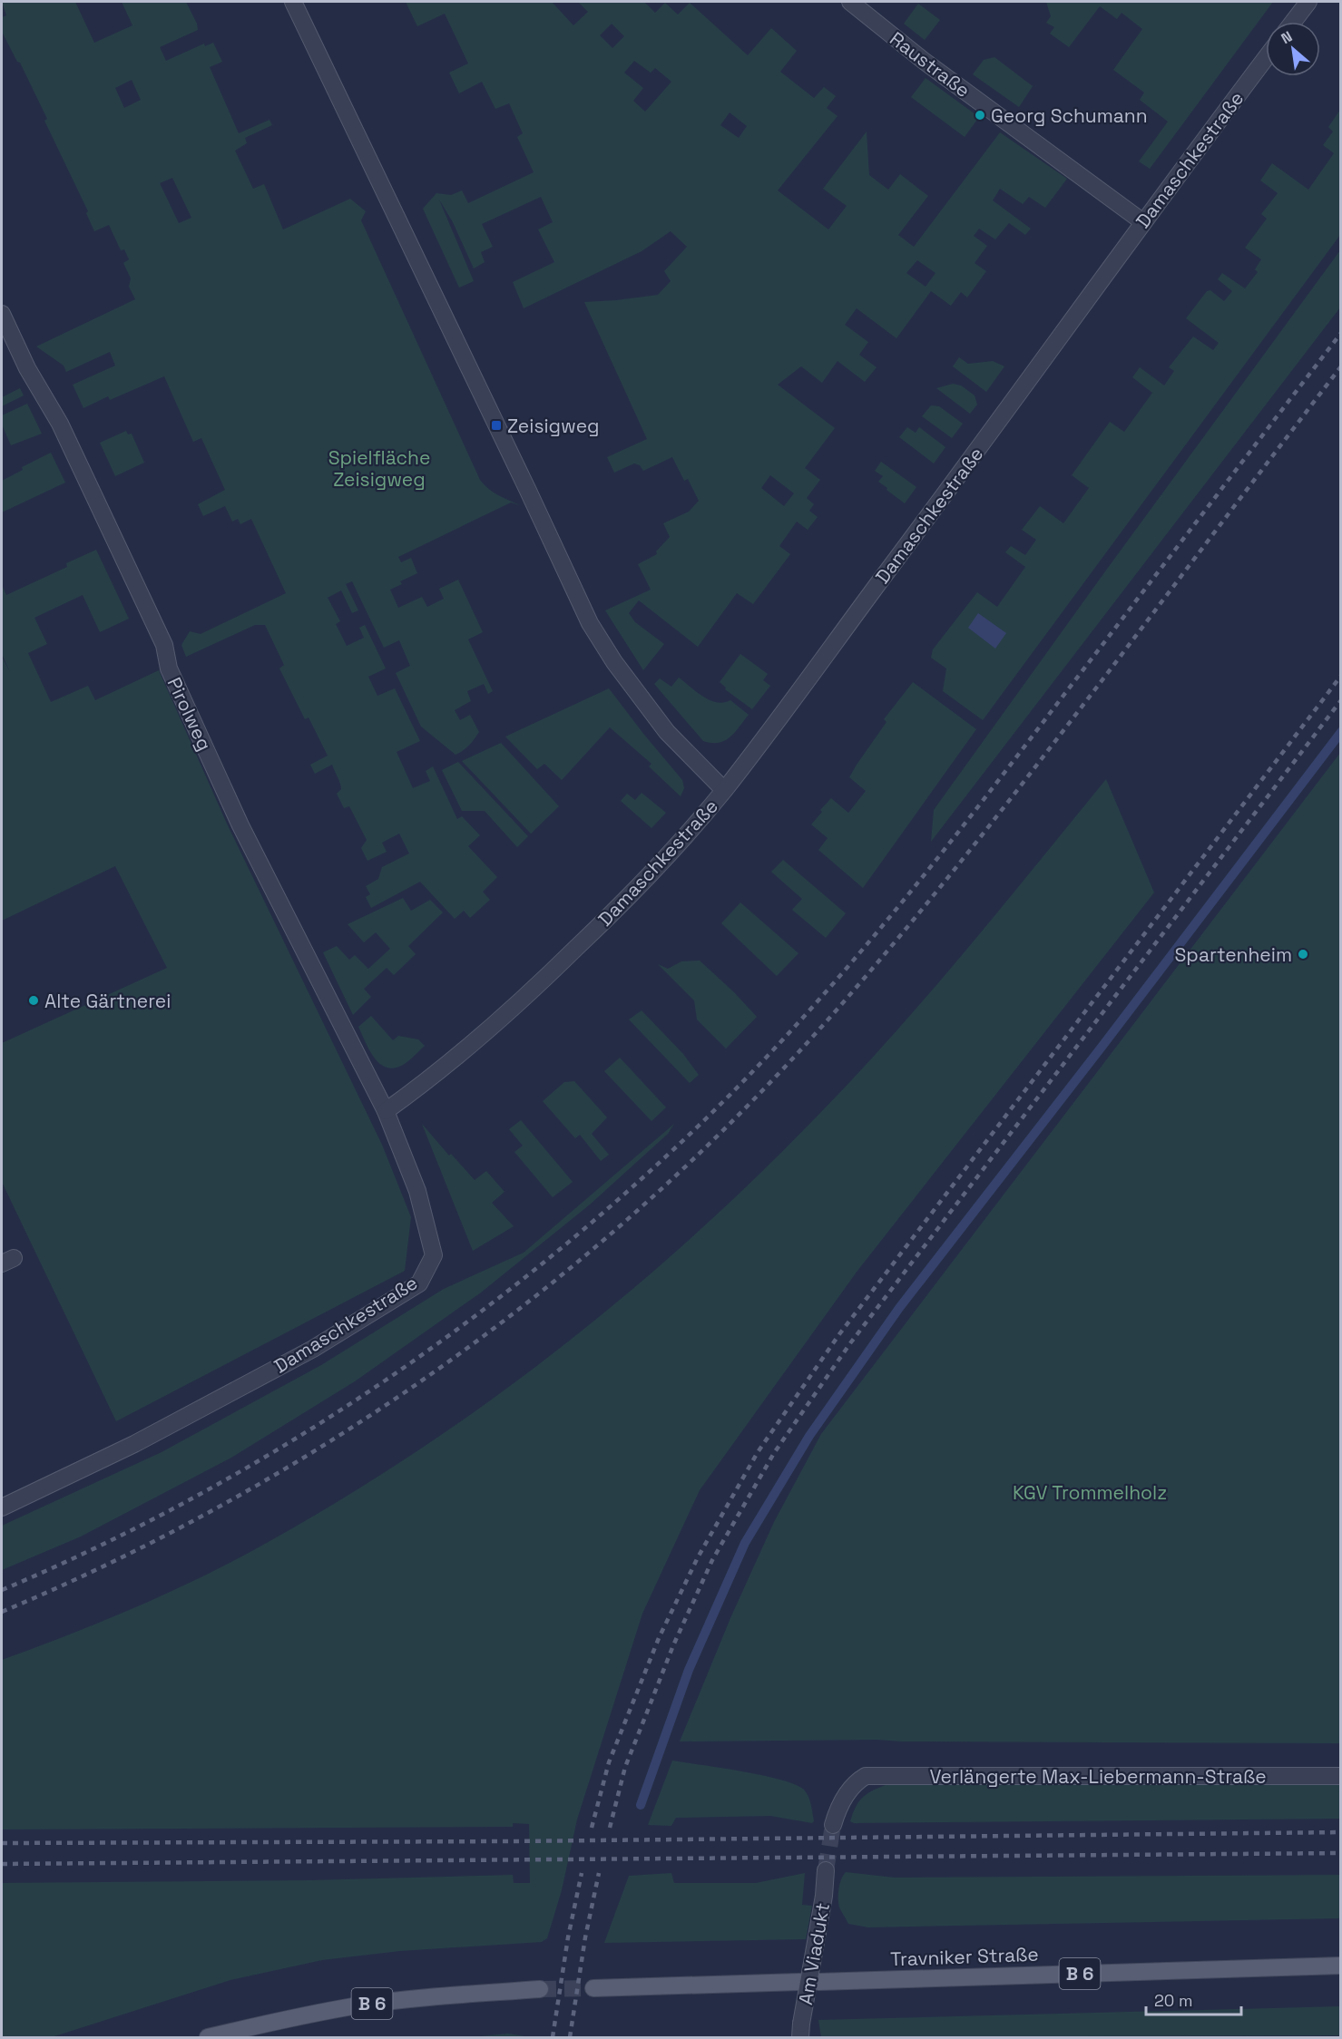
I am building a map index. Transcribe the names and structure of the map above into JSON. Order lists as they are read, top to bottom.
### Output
{
  "streets": {
    "main road": ["Travniker Straße", "B 6"],
    "street": [
      "Raustraße",
      "Damaschkestraße",
      "Pirolweg",
      "Verlängerte Max-Liebermann-Straße",
      "Am Viadukt"
    ]
  },
  "crossings": [
    ["Raustraße", "Damaschkestraße"],
    ["Damaschkestraße", "Pirolweg"]
  ],
  "parks": ["Spielfläche Zeisigweg", "KGV Trommelholz"],
  "places": {
    "other": ["Georg Schumann", "Spartenheim", "Alte Gärtnerei"],
    "transit": ["Zeisigweg"]
  },
  "scale_bar": "20 m",
  "north": "top left"
}
